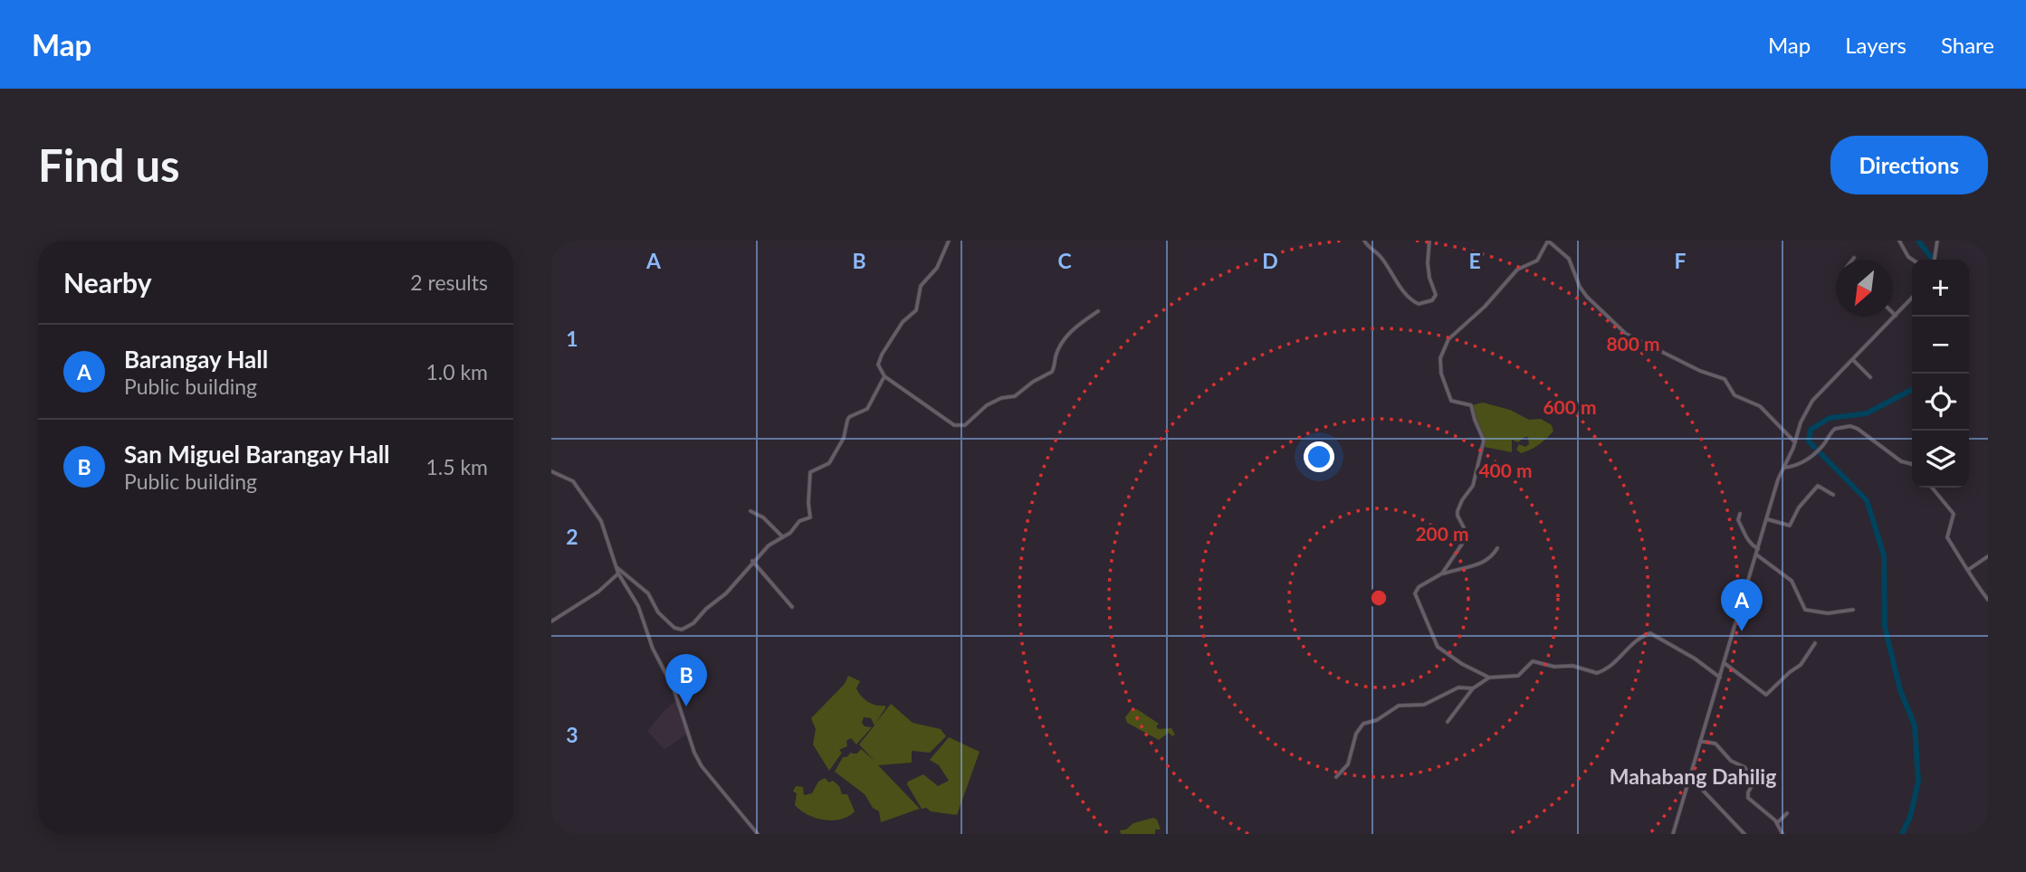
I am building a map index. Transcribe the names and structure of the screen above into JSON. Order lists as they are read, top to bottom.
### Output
{
  "districts": ["Mahabang Dahilig"],
  "north": "bottom left",
  "page": {
    "header": "Map",
    "nav": ["Map", "Layers", "Share"],
    "buttons": "Directions",
    "title": "Find us",
    "heading": ["Nearby", "2 results"],
    "map_buttons": ["+", "−"],
    "list": [
      {
        "mark": "A",
        "name": "Barangay Hall",
        "note": "Public building",
        "value": "1.0 km"
      },
      {
        "mark": "B",
        "name": "San Miguel Barangay Hall",
        "note": "Public building",
        "value": "1.5 km"
      }
    ],
    "pins": ["A", "B"]
  },
  "grid": {
    "columns": [
      "A",
      "B",
      "C",
      "D",
      "E",
      "F"
    ],
    "rows": ["1", "2", "3"]
  },
  "rings": [
    "800 m",
    "600 m",
    "400 m",
    "200 m"
  ]
}
